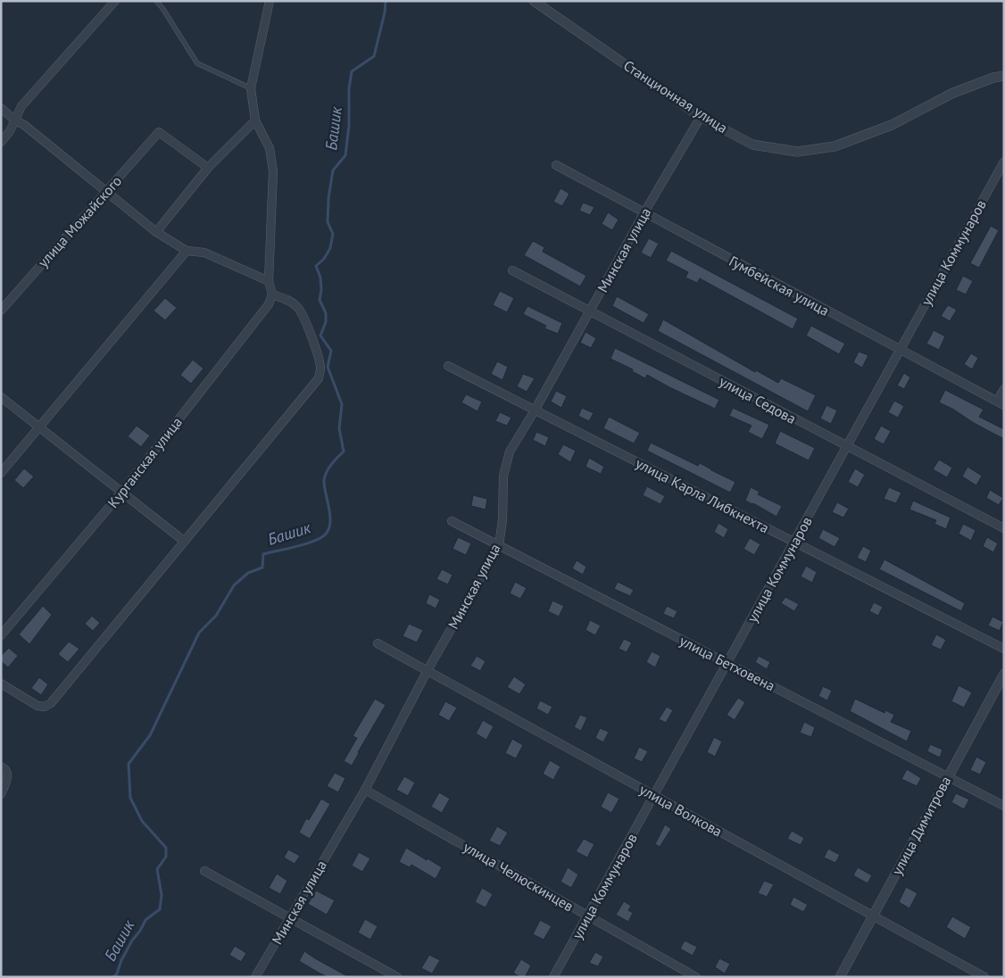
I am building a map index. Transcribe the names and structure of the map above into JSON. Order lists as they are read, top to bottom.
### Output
{
  "streets": {
    "street": [
      "Станционная улица",
      "улица Можайского",
      "Минская улица",
      "улица Коммунаров",
      "Гумбейская улица",
      "улица Седова",
      "Курганская улица",
      "улица Карла Либкнехта",
      "улица Бетховена",
      "улица Волкова",
      "улица Димитрова",
      "улица Челюскинцев"
    ]
  },
  "crossings": [
    ["Станционная улица", "Минская улица"],
    ["Минская улица", "Гумбейская улица"],
    ["Минская улица", "улица Седова"],
    ["Минская улица", "улица Карла Либкнехта"],
    ["Минская улица", "улица Бетховена"],
    ["Минская улица", "улица Волкова"],
    ["Минская улица", "улица Челюскинцев"],
    ["улица Коммунаров", "Гумбейская улица"],
    ["улица Коммунаров", "улица Седова"],
    ["улица Коммунаров", "улица Карла Либкнехта"],
    ["улица Коммунаров", "улица Бетховена"],
    ["улица Коммунаров", "улица Волкова"],
    ["улица Коммунаров", "улица Челюскинцев"],
    ["улица Бетховена", "улица Димитрова"],
    ["улица Волкова", "улица Димитрова"]
  ],
  "water": ["Башик"]
}
